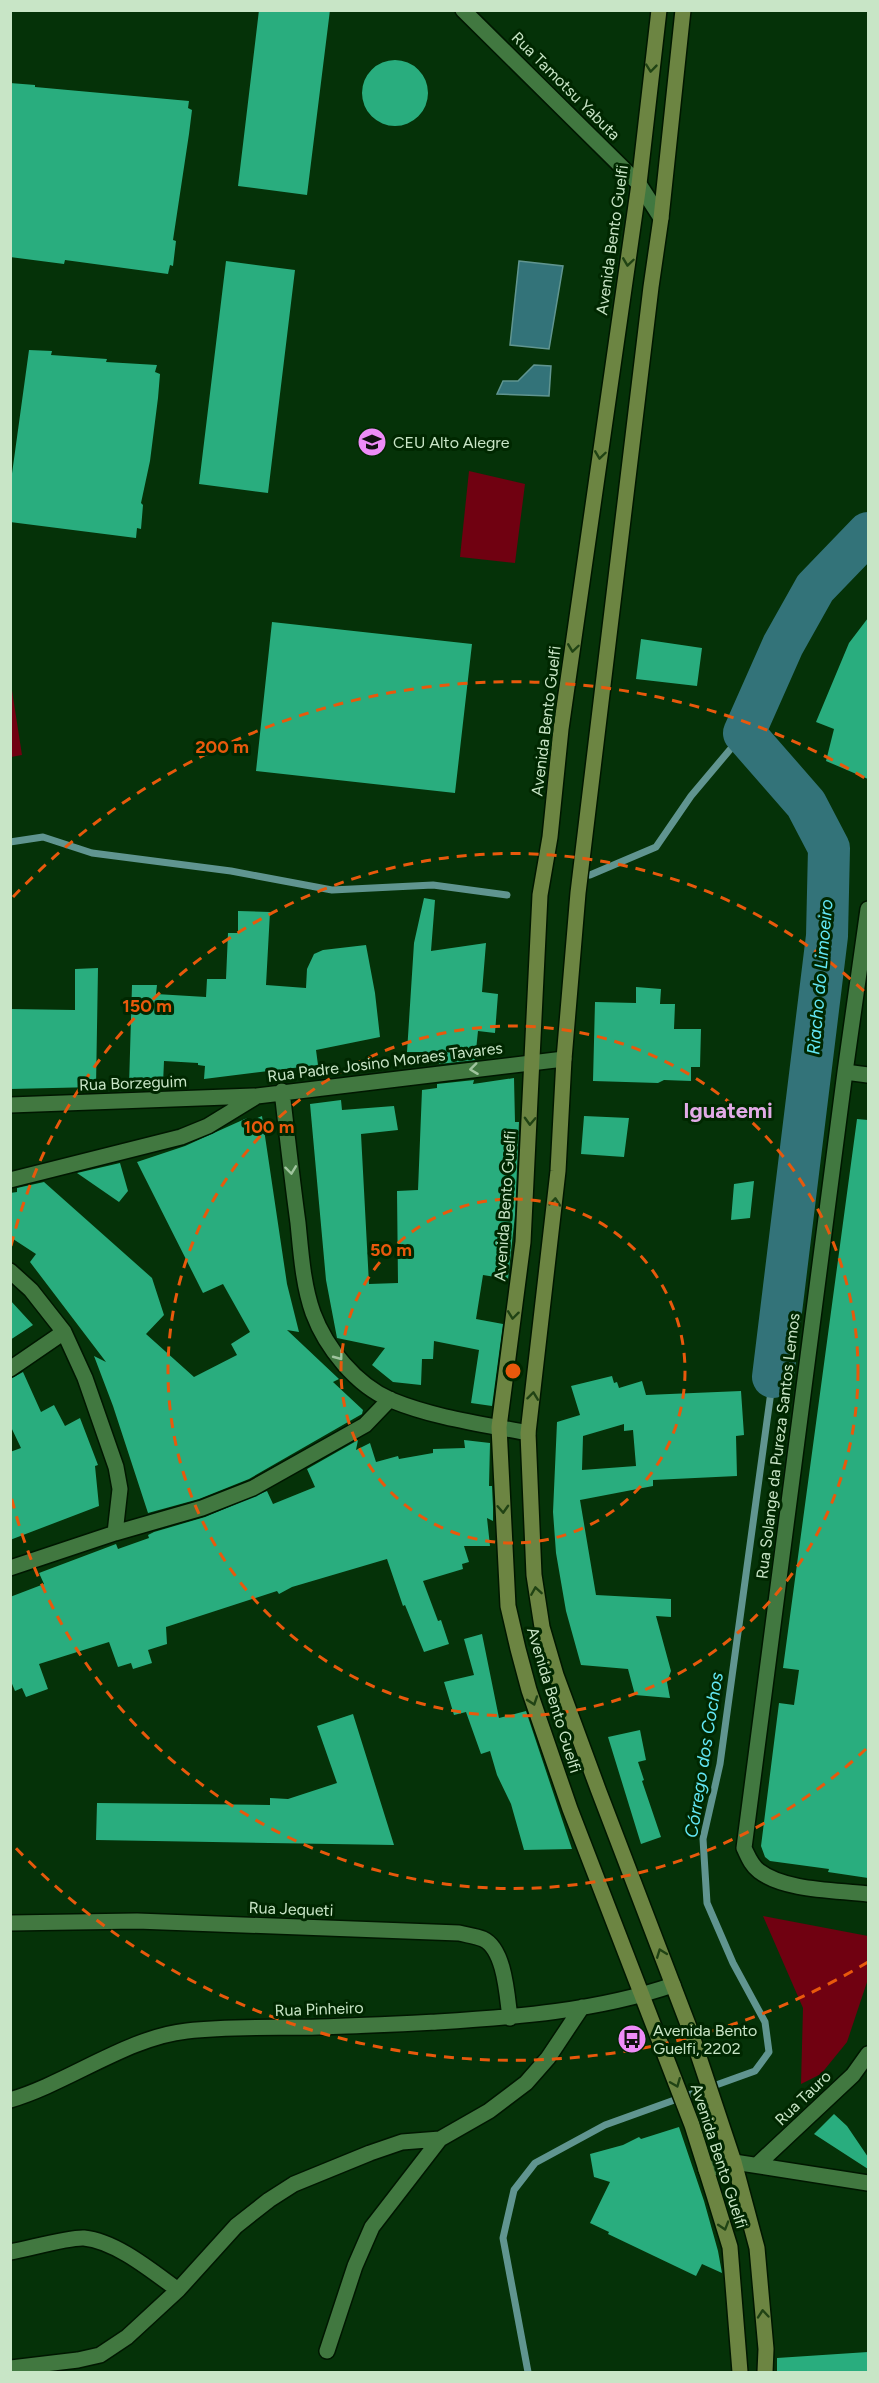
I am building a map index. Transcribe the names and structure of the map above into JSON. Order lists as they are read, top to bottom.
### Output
{
  "streets": {
    "main road": ["Avenida Bento Guelfi"],
    "street": [
      "Rua Tamotsu Yabuta",
      "Rua Padre Josino Moraes Tavares",
      "Rua Borzeguim",
      "Rua Solange da Pureza Santos Lemos",
      "Rua Jequeti",
      "Rua Pinheiro",
      "Rua Tauro"
    ]
  },
  "crossings": [
    ["Rua Tamotsu Yabuta", "Avenida Bento Guelfi"],
    ["Avenida Bento Guelfi", "Rua Padre Josino Moraes Tavares"],
    ["Avenida Bento Guelfi", "Rua Pinheiro"],
    ["Rua Padre Josino Moraes Tavares", "Rua Borzeguim"],
    ["Rua Jequeti", "Rua Pinheiro"]
  ],
  "one_way": ["Rua Padre Josino Moraes Tavares"],
  "districts": ["Iguatemi"],
  "water": ["Riacho do Limoeiro", "Córrego dos Cochos"],
  "places": {
    "school or university": ["CEU Alto Alegre"],
    "bus stop": ["Avenida Bento Guelfi, 2202"]
  },
  "rings": [
    "200 m",
    "150 m",
    "100 m",
    "50 m"
  ]
}
